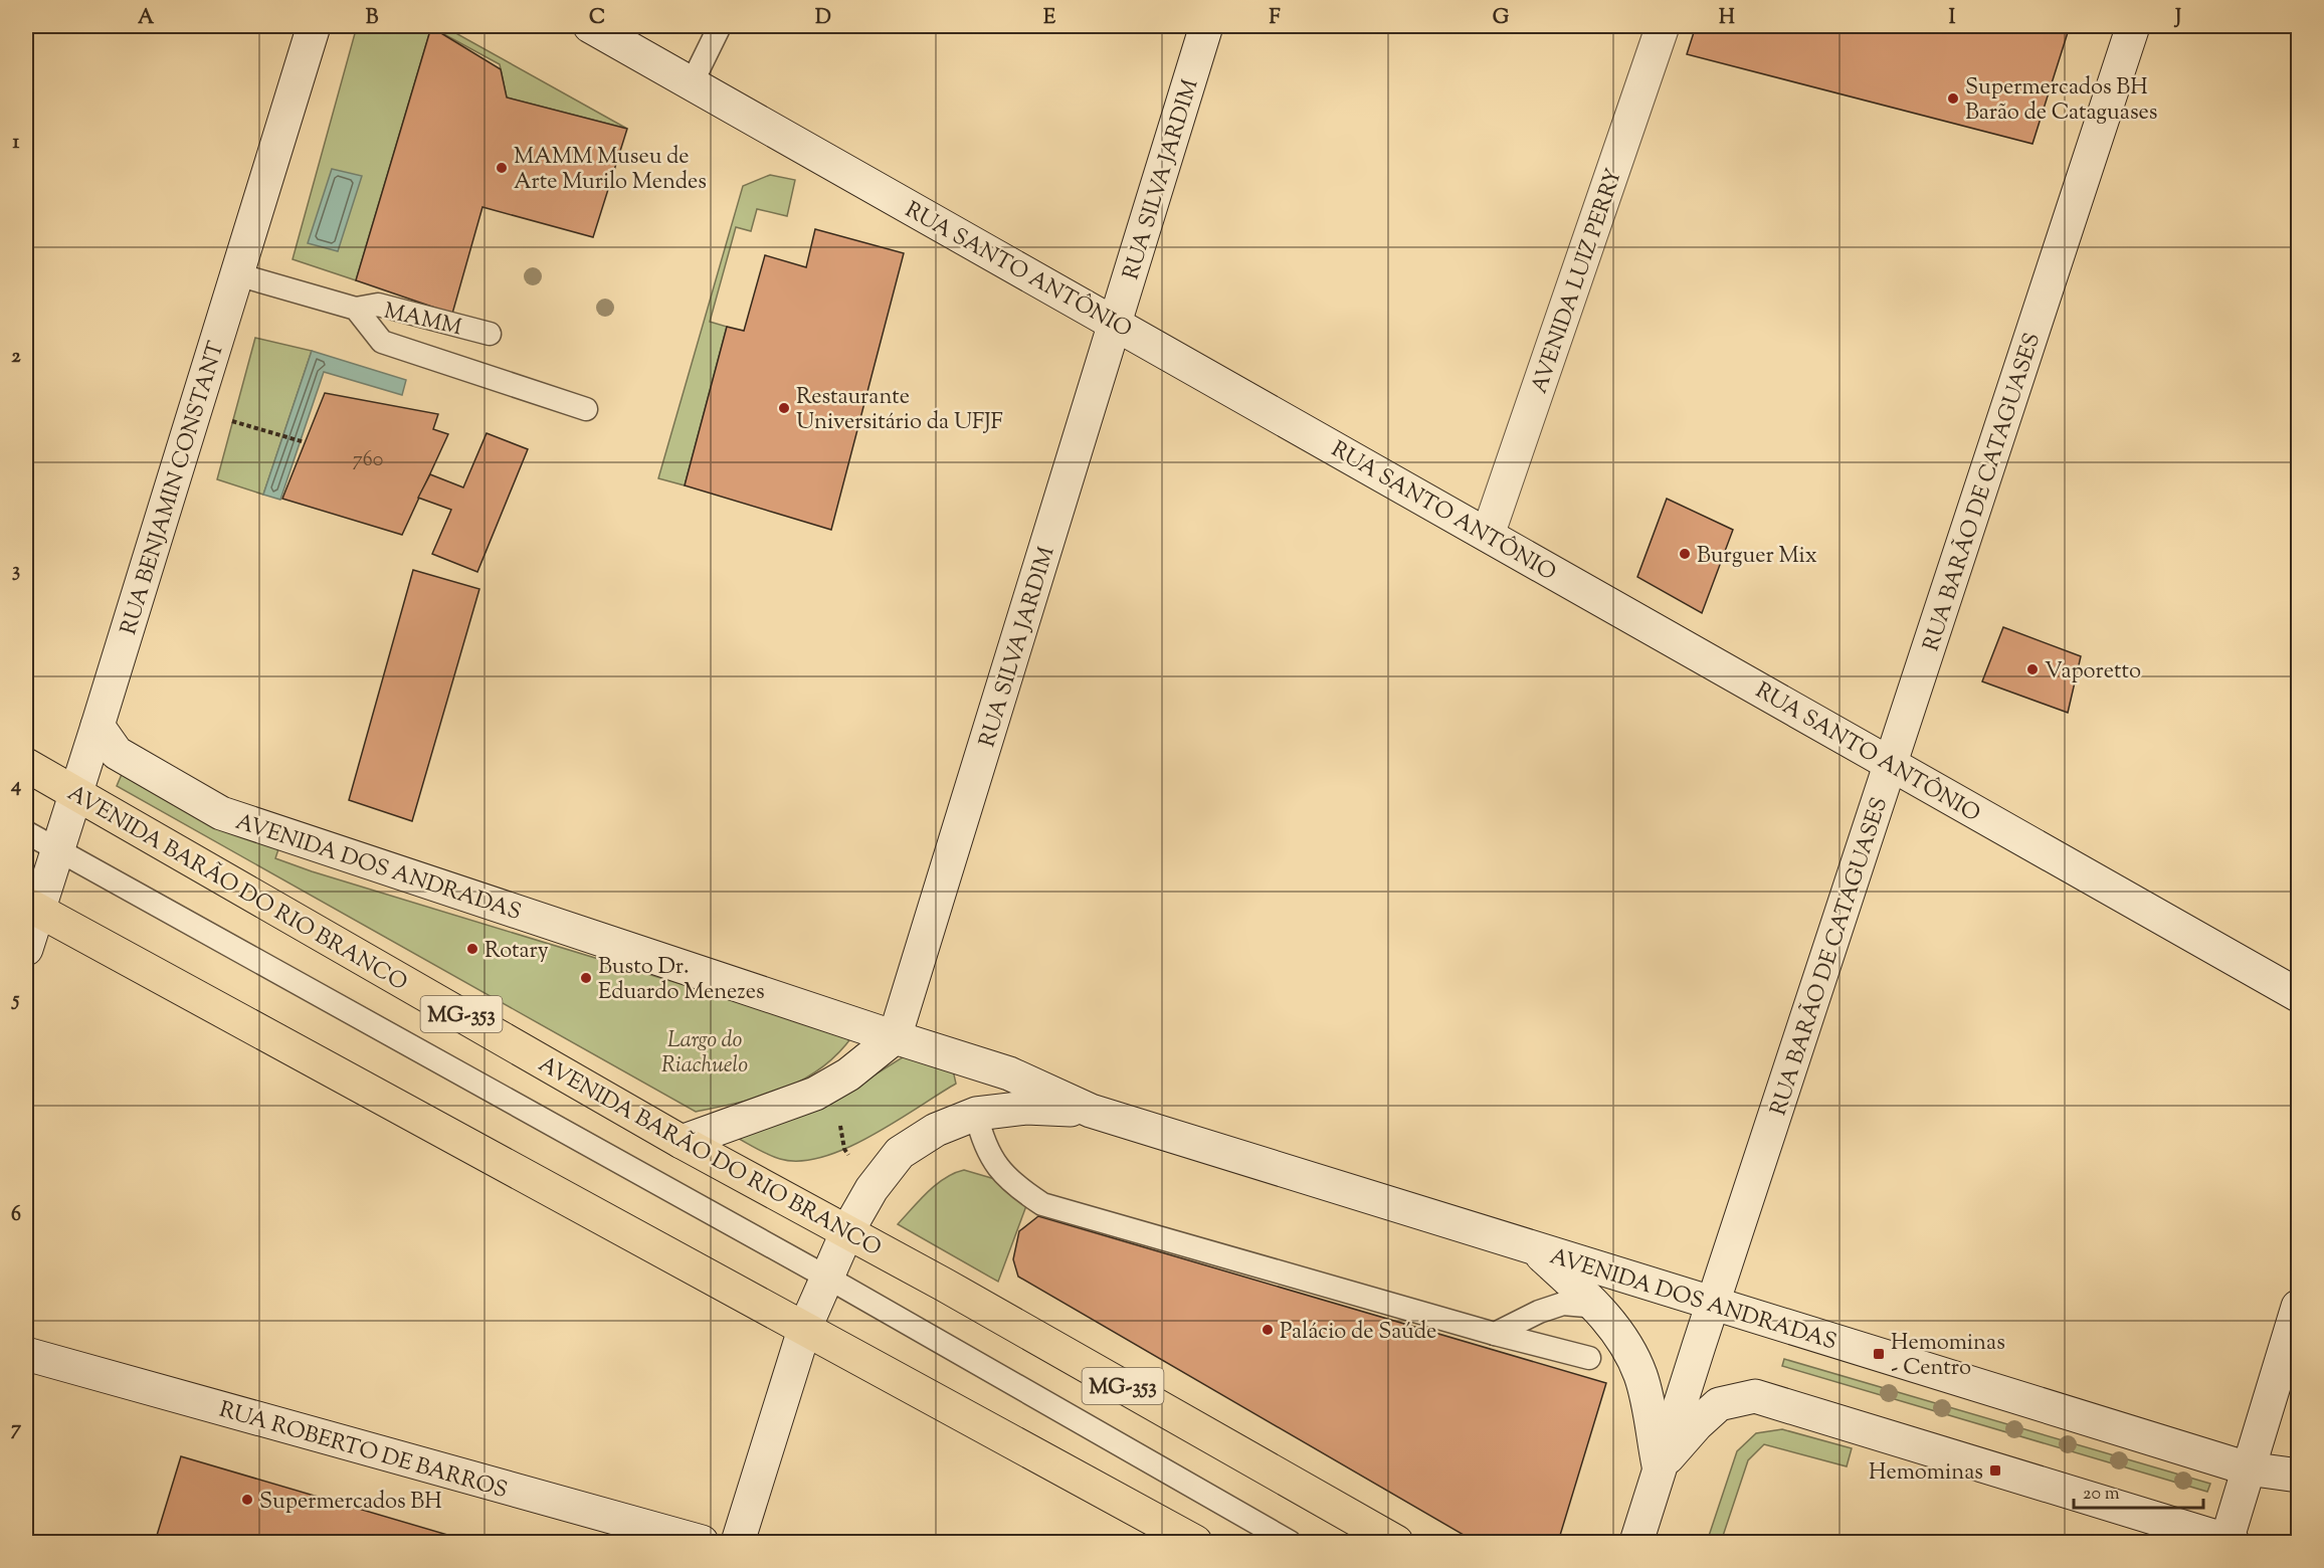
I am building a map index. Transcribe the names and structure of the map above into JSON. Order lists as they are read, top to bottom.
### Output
{
  "streets": {
    "main road": ["AVENIDA BARÃO DO RIO BRANCO", "MG-353"],
    "street": [
      "RUA SILVA JARDIM",
      "RUA SANTO ANTÔNIO",
      "AVENIDA LUIZ PERRY",
      "RUA BENJAMIN CONSTANT",
      "RUA BARÃO DE CATAGUASES",
      "AVENIDA DOS ANDRADAS",
      "RUA ROBERTO DE BARROS"
    ],
    "lane": ["MAMM"]
  },
  "crossings": [
    ["RUA SILVA JARDIM", "RUA SANTO ANTÔNIO"],
    ["RUA SILVA JARDIM", "AVENIDA DOS ANDRADAS"],
    ["RUA SANTO ANTÔNIO", "AVENIDA LUIZ PERRY"],
    ["RUA SANTO ANTÔNIO", "RUA BARÃO DE CATAGUASES"],
    ["RUA BENJAMIN CONSTANT", "AVENIDA DOS ANDRADAS"],
    ["RUA BENJAMIN CONSTANT", "AVENIDA BARÃO DO RIO BRANCO"],
    ["RUA BARÃO DE CATAGUASES", "AVENIDA DOS ANDRADAS"],
    ["AVENIDA DOS ANDRADAS", "AVENIDA BARÃO DO RIO BRANCO"]
  ],
  "parks": ["Largo do Riachuelo"],
  "places": {
    "other": [
      "Supermercados BH Barão de Cataguases",
      "MAMM Museu de Arte Murilo Mendes",
      "Restaurante Universitário da UFJF",
      "Burguer Mix",
      "Vaporetto",
      "Rotary",
      "Busto Dr. Eduardo Menezes",
      "Palácio de Saúde",
      "Supermercados BH"
    ],
    "transit": ["Hemominas - Centro", "Hemominas"]
  },
  "house_numbers": ["760"],
  "scale_bar": "20 m",
  "grid": {
    "columns": [
      "A",
      "B",
      "C",
      "D",
      "E",
      "F",
      "G",
      "H",
      "I",
      "J"
    ],
    "rows": [
      "1",
      "2",
      "3",
      "4",
      "5",
      "6",
      "7"
    ]
  }
}
